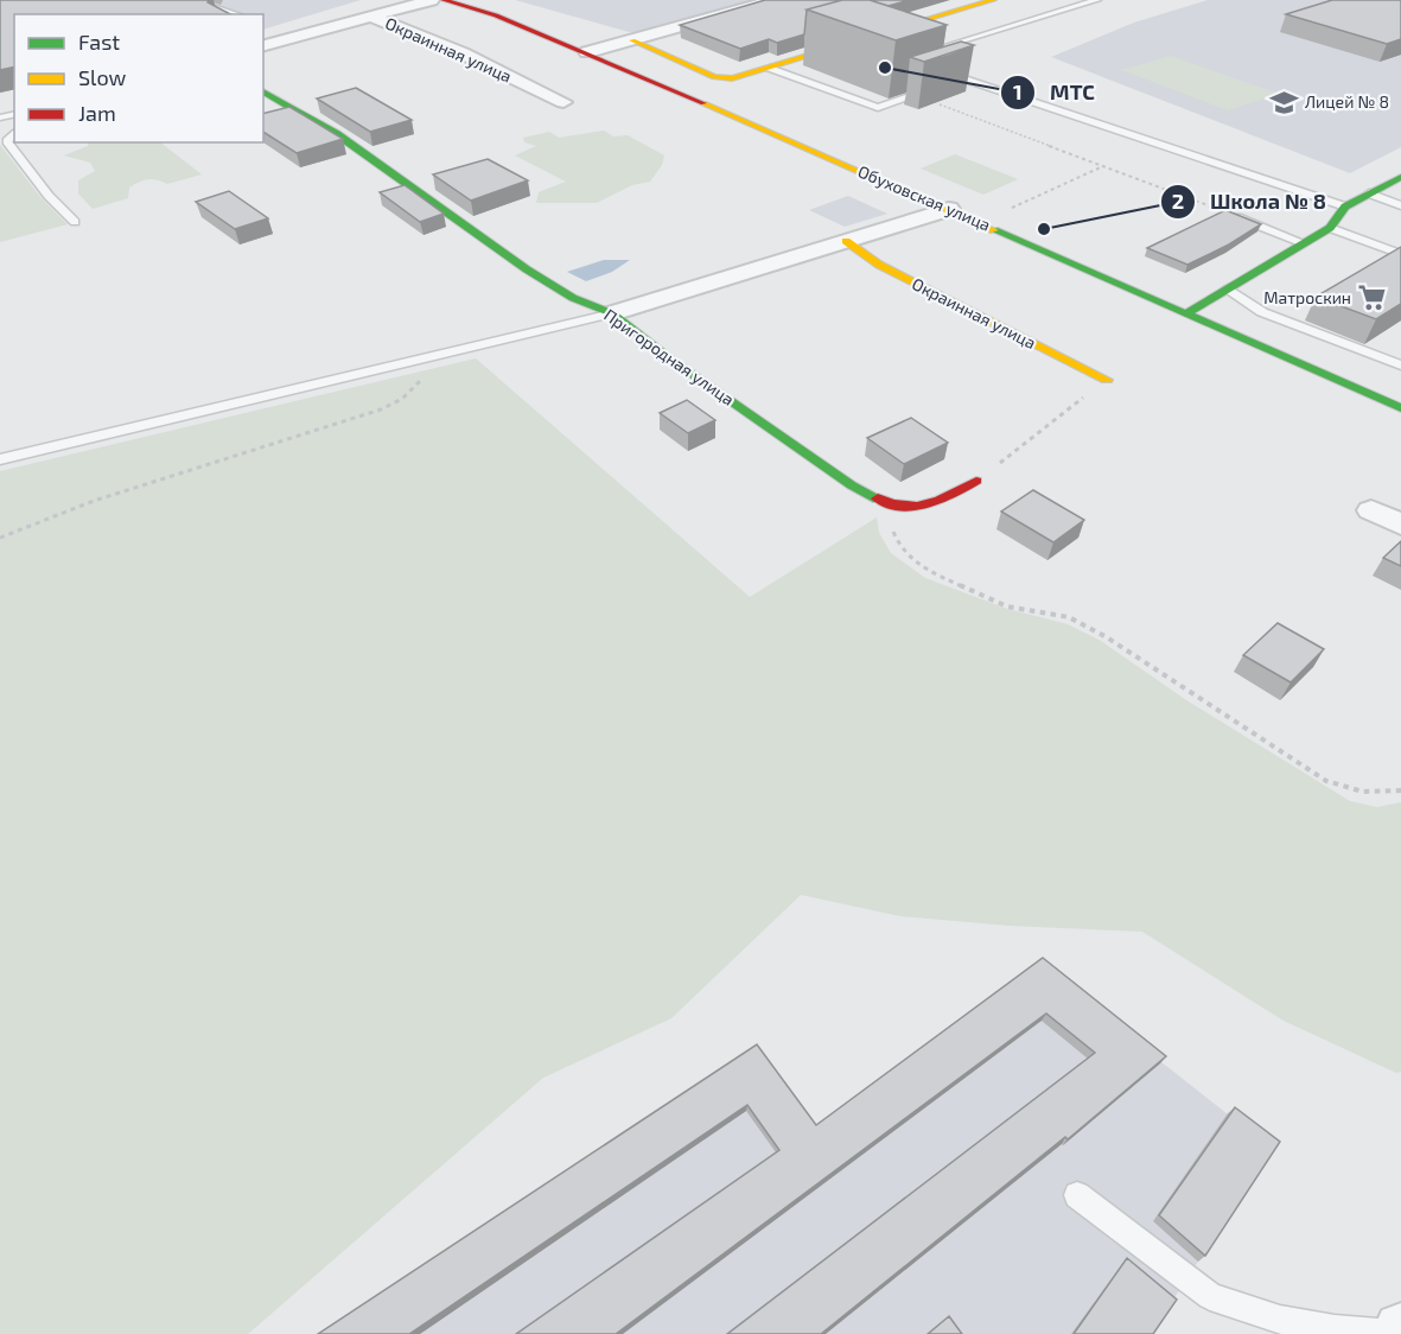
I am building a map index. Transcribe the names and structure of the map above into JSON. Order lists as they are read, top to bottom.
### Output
{
  "streets": {
    "street": ["Окраинная улица", "Обуховская улица", "Пригородная улица"]
  },
  "places": {
    "other": ["МТС", "Школа № 8"],
    "school or university": ["Лицей № 8"],
    "supermarket": ["Матроскин"]
  },
  "legend": ["Fast", "Slow", "Jam"]
}
